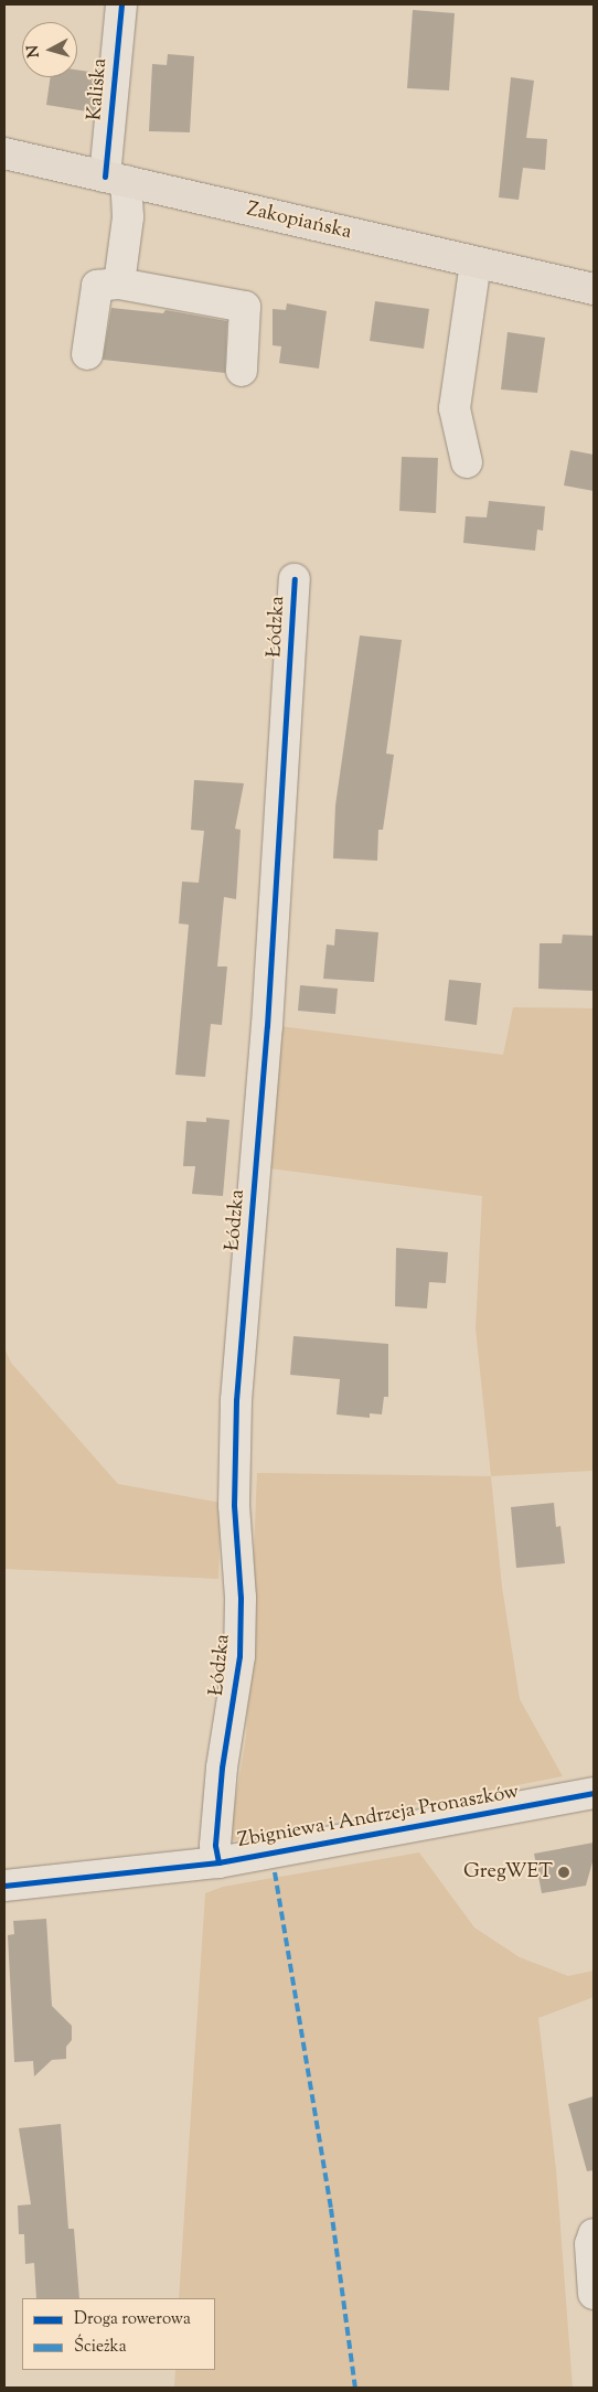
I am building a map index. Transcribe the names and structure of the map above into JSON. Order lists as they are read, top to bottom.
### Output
{
  "streets": {
    "main road": ["Zakopiańska"],
    "street": ["Kaliska", "Łódzka", "Zbigniewa i Andrzeja Pronaszków"]
  },
  "crossings": [
    ["Kaliska", "Zakopiańska"],
    ["Łódzka", "Zbigniewa i Andrzeja Pronaszków"]
  ],
  "places": ["GregWET"],
  "legend": ["Droga rowerowa", "Ścieżka"],
  "north": "left"
}
